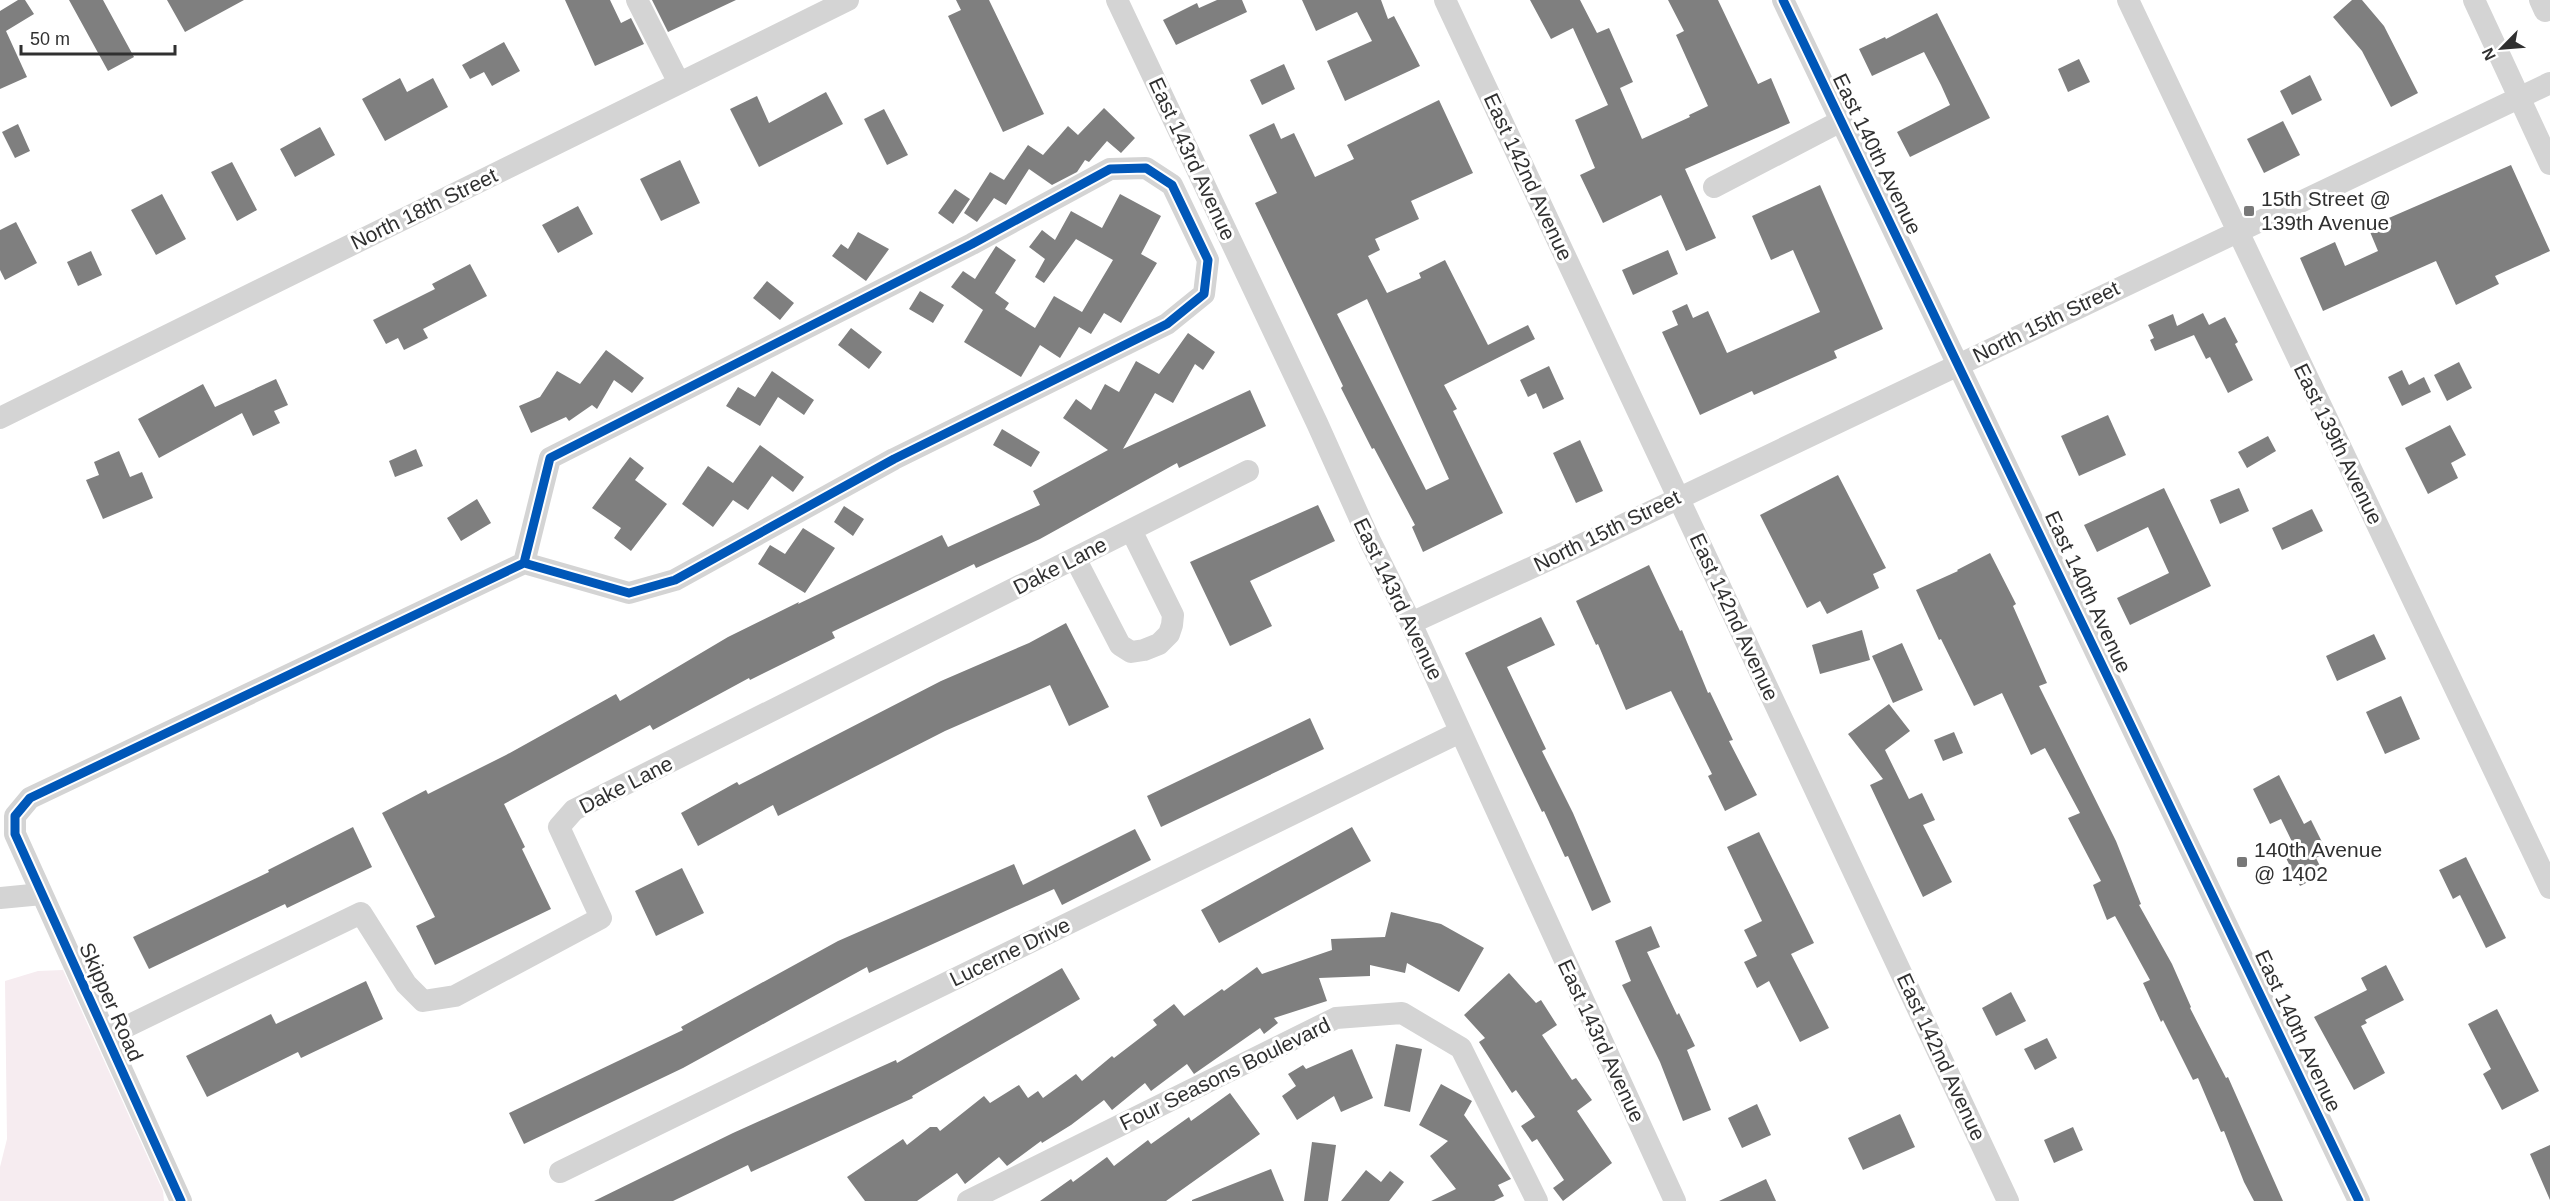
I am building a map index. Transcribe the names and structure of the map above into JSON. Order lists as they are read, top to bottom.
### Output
{
  "streets": {
    "street": [
      "East 140th Avenue",
      "East 143rd Avenue",
      "East 142nd Avenue",
      "North 18th Street",
      "North 15th Street",
      "East 139th Avenue",
      "Dake Lane",
      "Lucerne Drive",
      "Skipper Road",
      "Four Seasons Boulevard"
    ]
  },
  "crossings": [
    ["East 140th Avenue", "North 15th Street"],
    ["East 143rd Avenue", "North 15th Street"],
    ["East 143rd Avenue", "Lucerne Drive"],
    ["East 142nd Avenue", "North 15th Street"],
    ["North 15th Street", "East 139th Avenue"],
    ["Dake Lane", "Skipper Road"]
  ],
  "places": {
    "transit": ["15th Street @ 139th Avenue", "140th Avenue @ 1402"]
  },
  "scale_bar": "50 m",
  "north": "bottom left"
}
